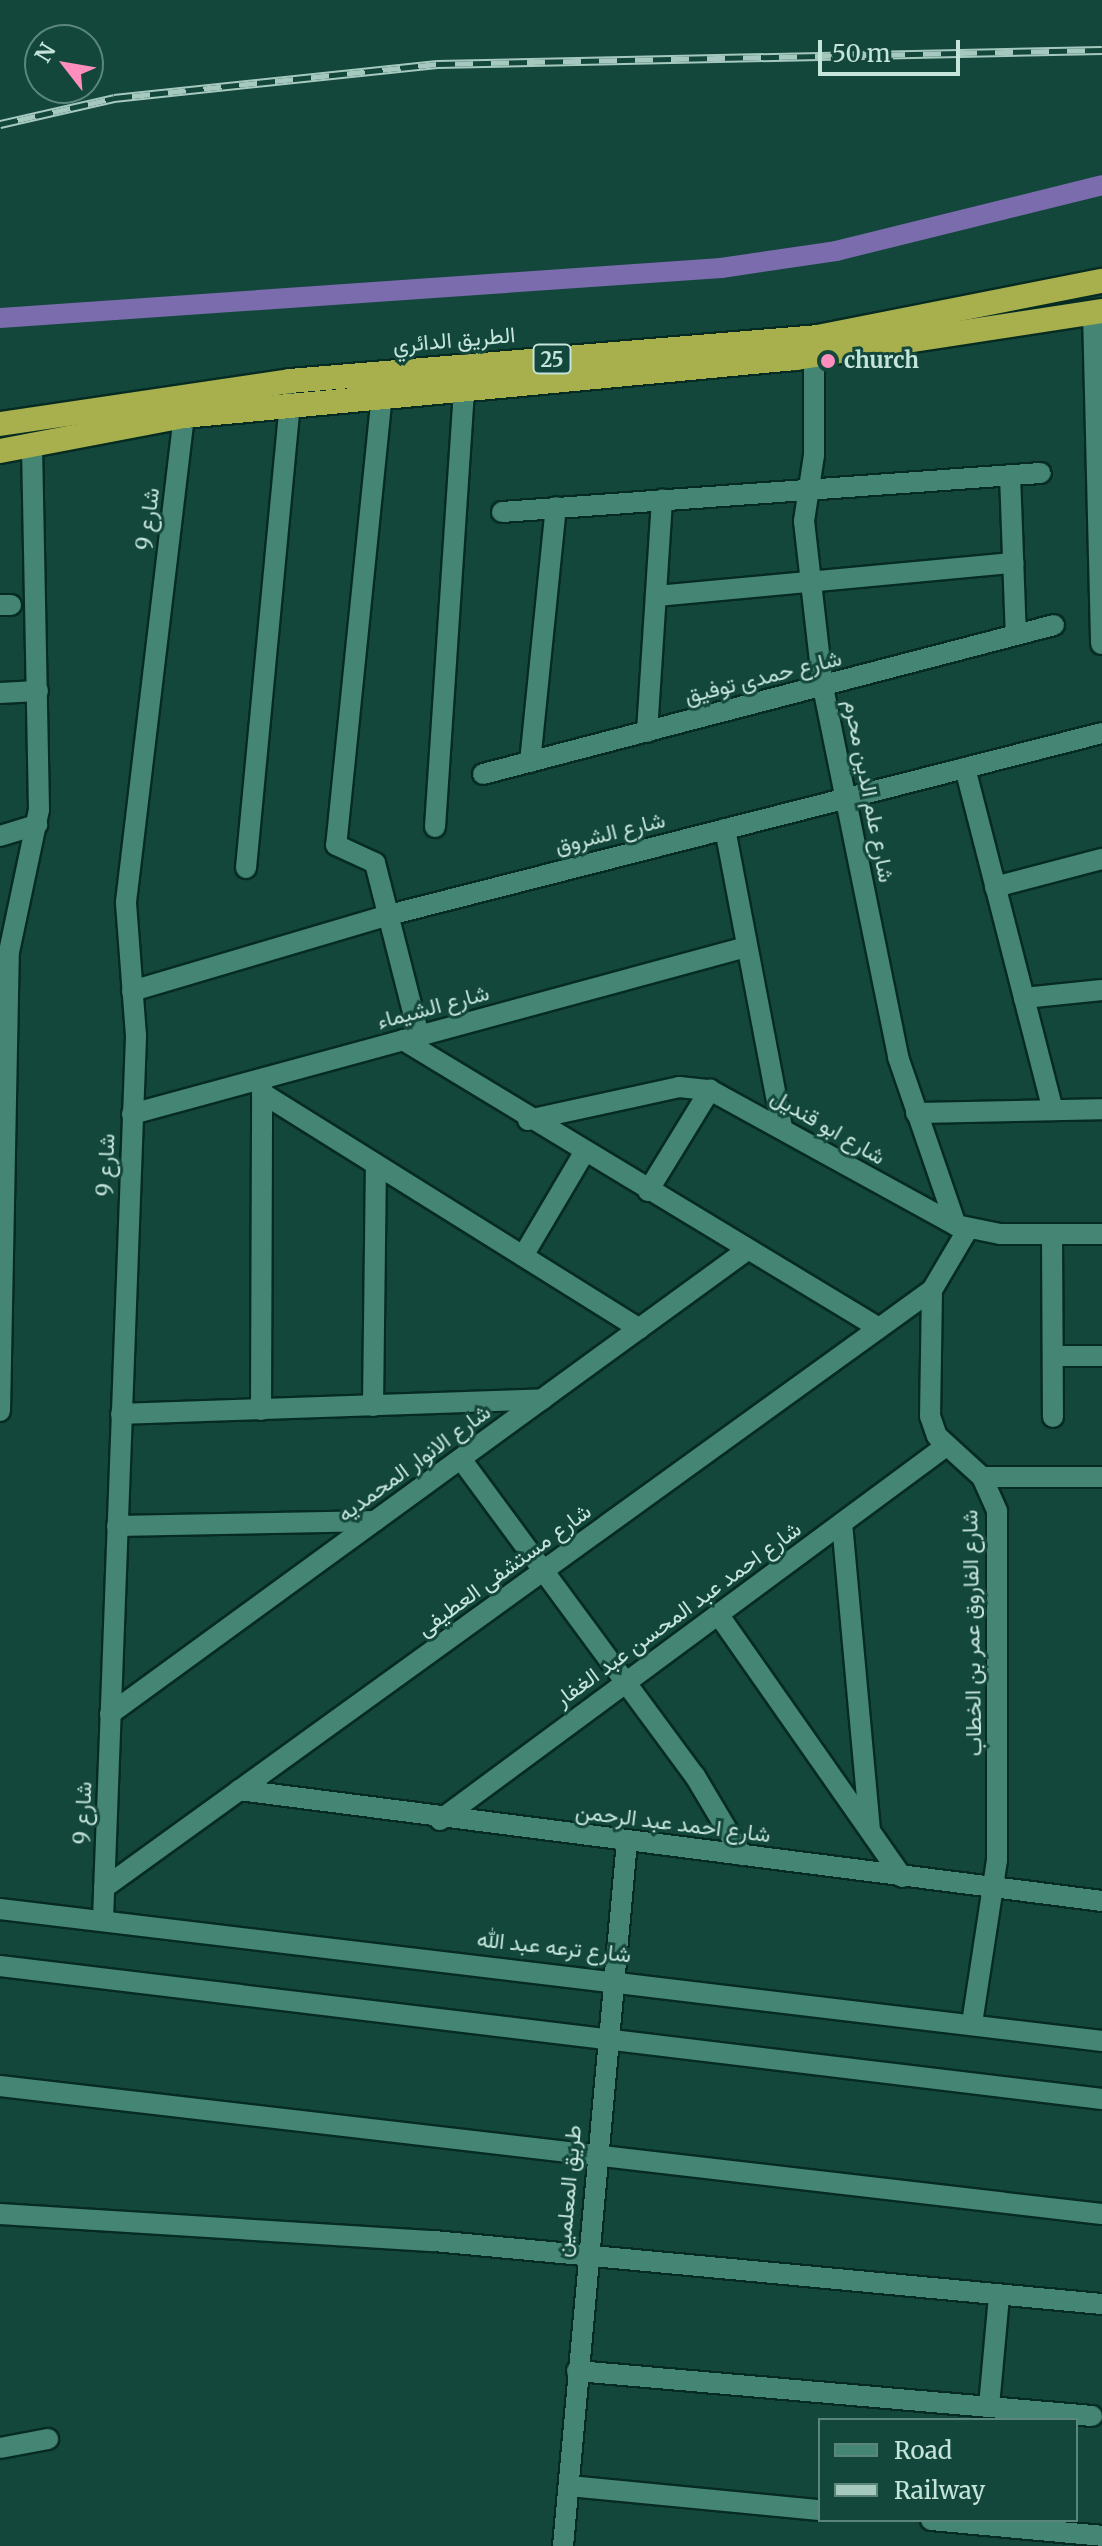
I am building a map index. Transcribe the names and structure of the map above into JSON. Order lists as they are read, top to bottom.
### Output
{
  "streets": {
    "highway": ["الطريق الدائري", "25"],
    "street": [
      "شارع 9",
      "شارع حمدى توفيق",
      "شارع علم الدين محرم",
      "شارع الشروق",
      "شارع الشيماء",
      "شارع ابو قنديل",
      "شارع الانوار المحمديه",
      "شارع مستشفى العطيفى",
      "شارع احمد عبد المحسن عبد الغفار",
      "شارع الفاروق عمر بن الخطاب",
      "شارع احمد عبد الرحمن",
      "شارع ترعه عبد الله",
      "طريق المعلمين"
    ]
  },
  "crossings": [
    ["الطريق الدائري", "شارع 9"],
    ["الطريق الدائري", "شارع علم الدين محرم"],
    ["شارع 9", "شارع الشروق"],
    ["شارع 9", "شارع الشيماء"],
    ["شارع 9", "شارع الانوار المحمديه"],
    ["شارع 9", "شارع مستشفى العطيفى"],
    ["شارع 9", "شارع ترعه عبد الله"],
    ["شارع حمدى توفيق", "شارع علم الدين محرم"],
    ["شارع علم الدين محرم", "شارع الشروق"],
    ["شارع علم الدين محرم", "شارع ابو قنديل"],
    ["شارع علم الدين محرم", "شارع الفاروق عمر بن الخطاب"],
    ["شارع ابو قنديل", "شارع الفاروق عمر بن الخطاب"],
    ["شارع مستشفى العطيفى", "شارع الفاروق عمر بن الخطاب"],
    ["شارع مستشفى العطيفى", "شارع احمد عبد الرحمن"],
    ["شارع احمد عبد المحسن عبد الغفار", "شارع الفاروق عمر بن الخطاب"],
    ["شارع احمد عبد المحسن عبد الغفار", "شارع احمد عبد الرحمن"],
    ["شارع الفاروق عمر بن الخطاب", "شارع احمد عبد الرحمن"],
    ["شارع الفاروق عمر بن الخطاب", "شارع ترعه عبد الله"],
    ["شارع احمد عبد الرحمن", "طريق المعلمين"],
    ["شارع ترعه عبد الله", "طريق المعلمين"]
  ],
  "places": ["church"],
  "legend": ["Road", "Railway"],
  "scale_bar": "50 m",
  "north": "top left"
}
